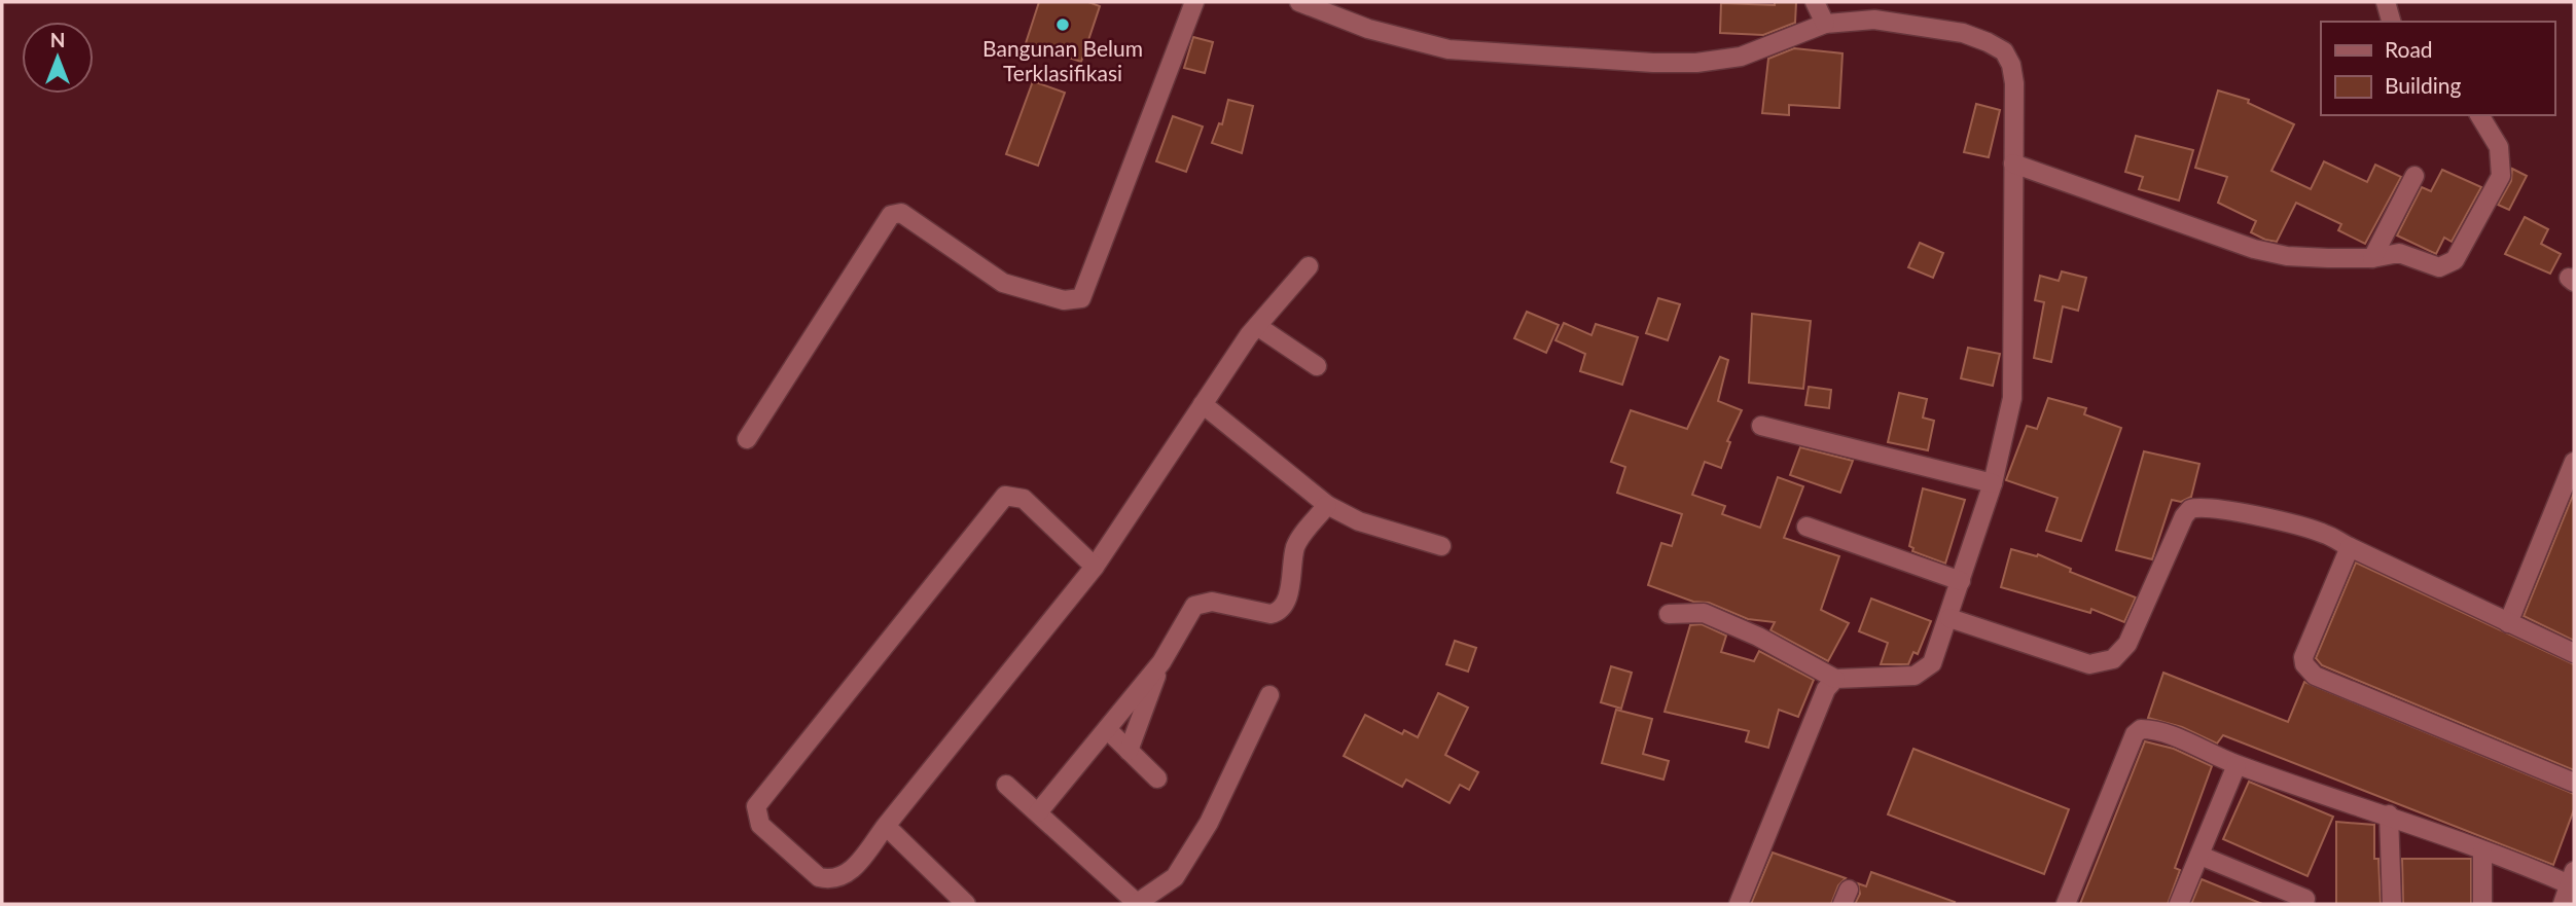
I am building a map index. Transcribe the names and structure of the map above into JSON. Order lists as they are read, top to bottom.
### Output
{
  "places": ["Bangunan Belum Terklasifikasi"],
  "legend": ["Road", "Building"],
  "north": "top"
}
